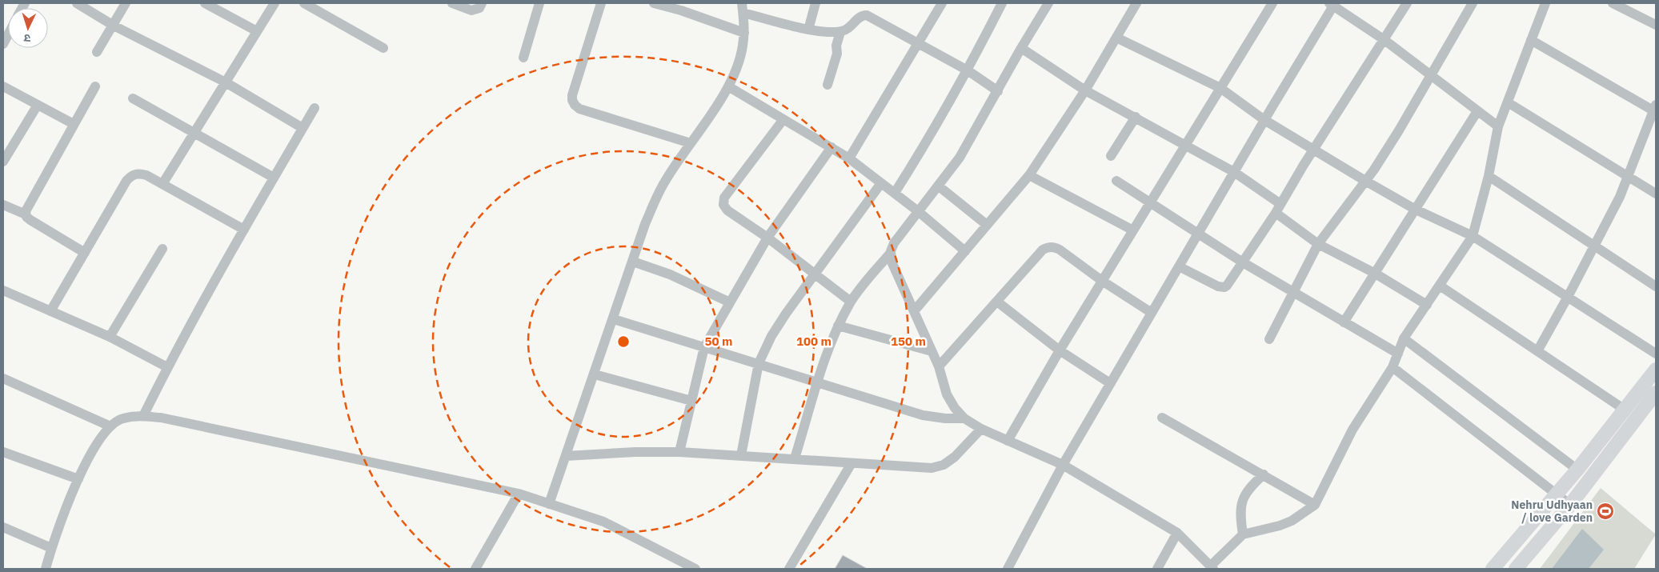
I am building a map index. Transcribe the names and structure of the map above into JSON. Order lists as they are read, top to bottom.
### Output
{
  "places": {
    "sports": ["Nehru Udhyaan / love Garden"]
  },
  "north": "bottom",
  "rings": ["50 m", "100 m", "150 m"]
}
